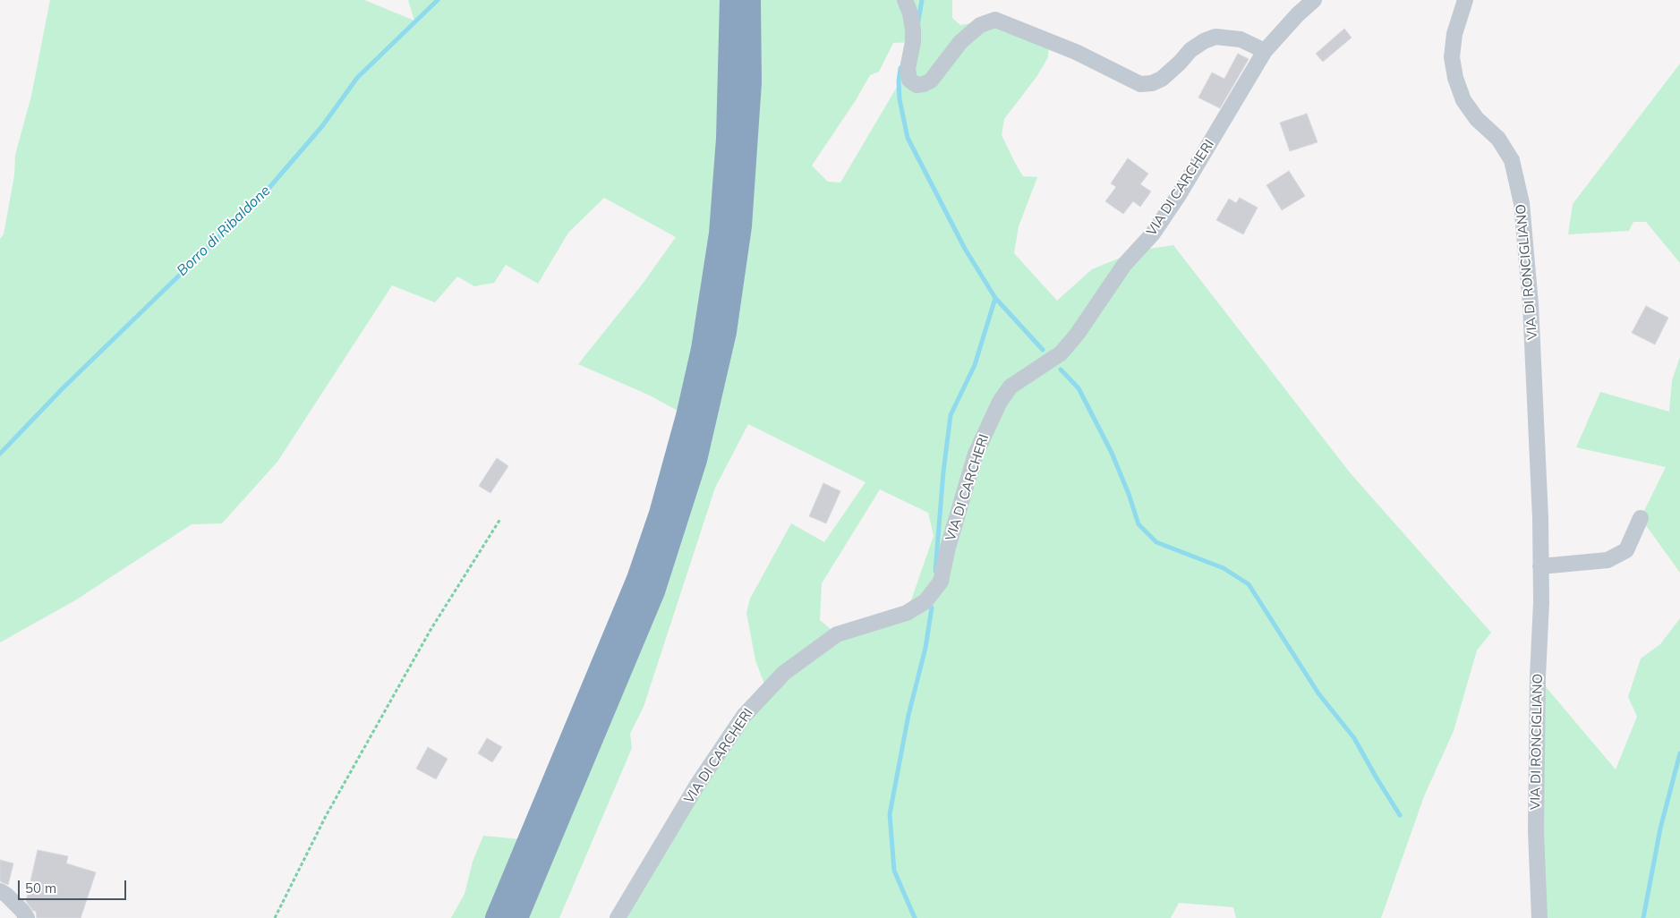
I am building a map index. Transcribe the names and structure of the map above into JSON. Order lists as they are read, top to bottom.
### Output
{
  "streets": {
    "street": ["VIA DI CARCHERI", "VIA DI RONCIGLIANO"]
  },
  "water": ["Borro di Ribaldone"],
  "scale_bar": "50 m"
}
